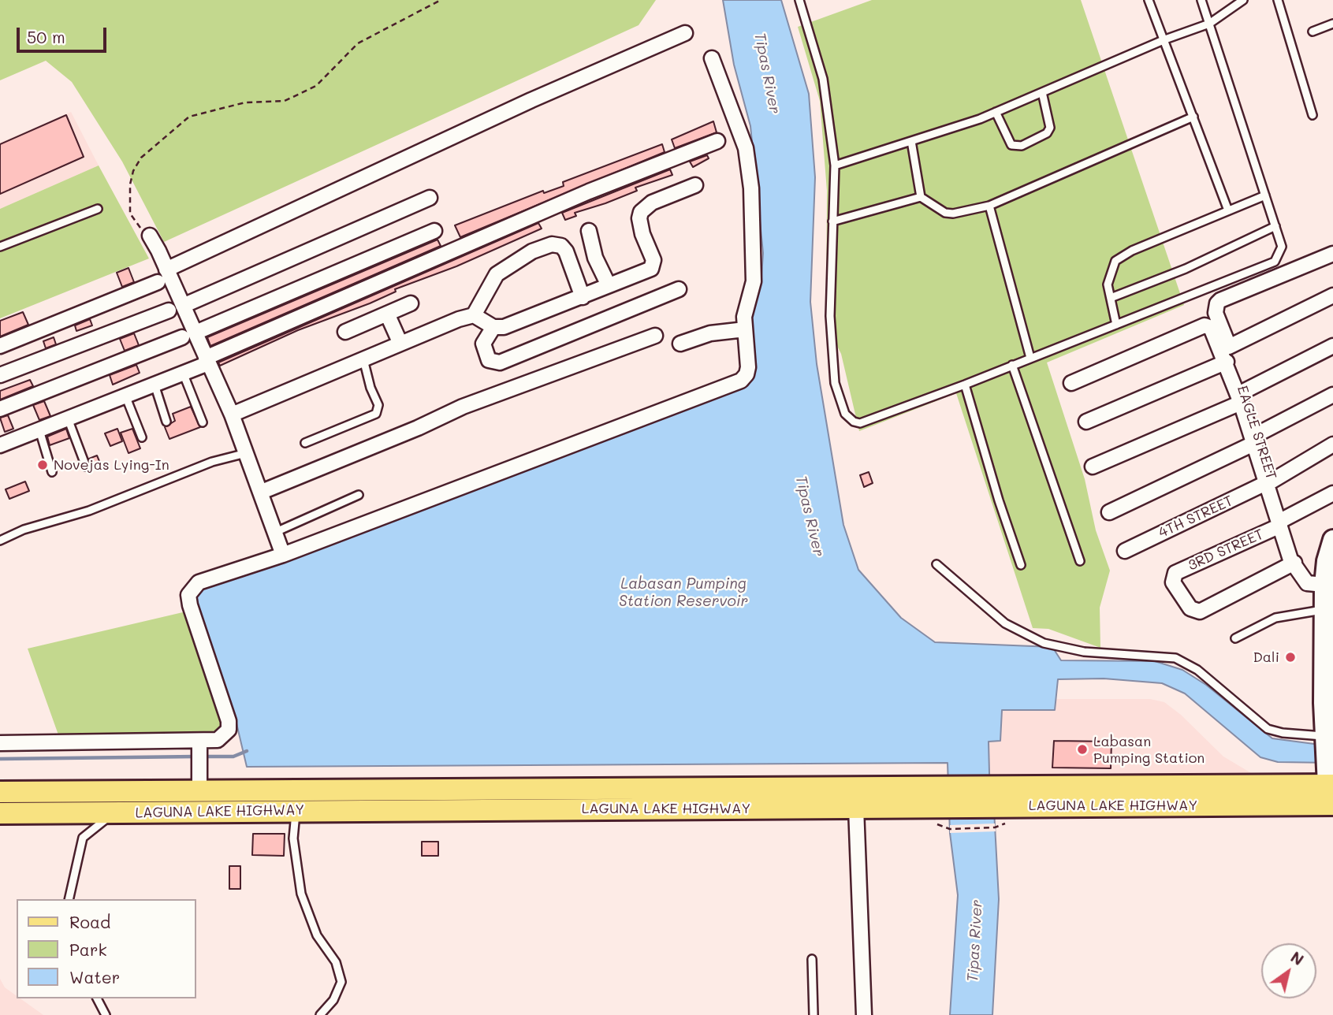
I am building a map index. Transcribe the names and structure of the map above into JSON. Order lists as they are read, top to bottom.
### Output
{
  "streets": {
    "main road": ["LAGUNA LAKE HIGHWAY"],
    "street": ["EAGLE STREET", "4TH STREET", "3RD STREET"]
  },
  "crossings": [
    ["EAGLE STREET", "4TH STREET"],
    ["EAGLE STREET", "3RD STREET"]
  ],
  "water": ["Tipas River", "Labasan Pumping Station Reservoir"],
  "places": ["Novejas Lying-In", "Dali", "Labasan Pumping Station"],
  "legend": ["Road", "Park", "Water"],
  "scale_bar": "50 m",
  "north": "top right"
}
